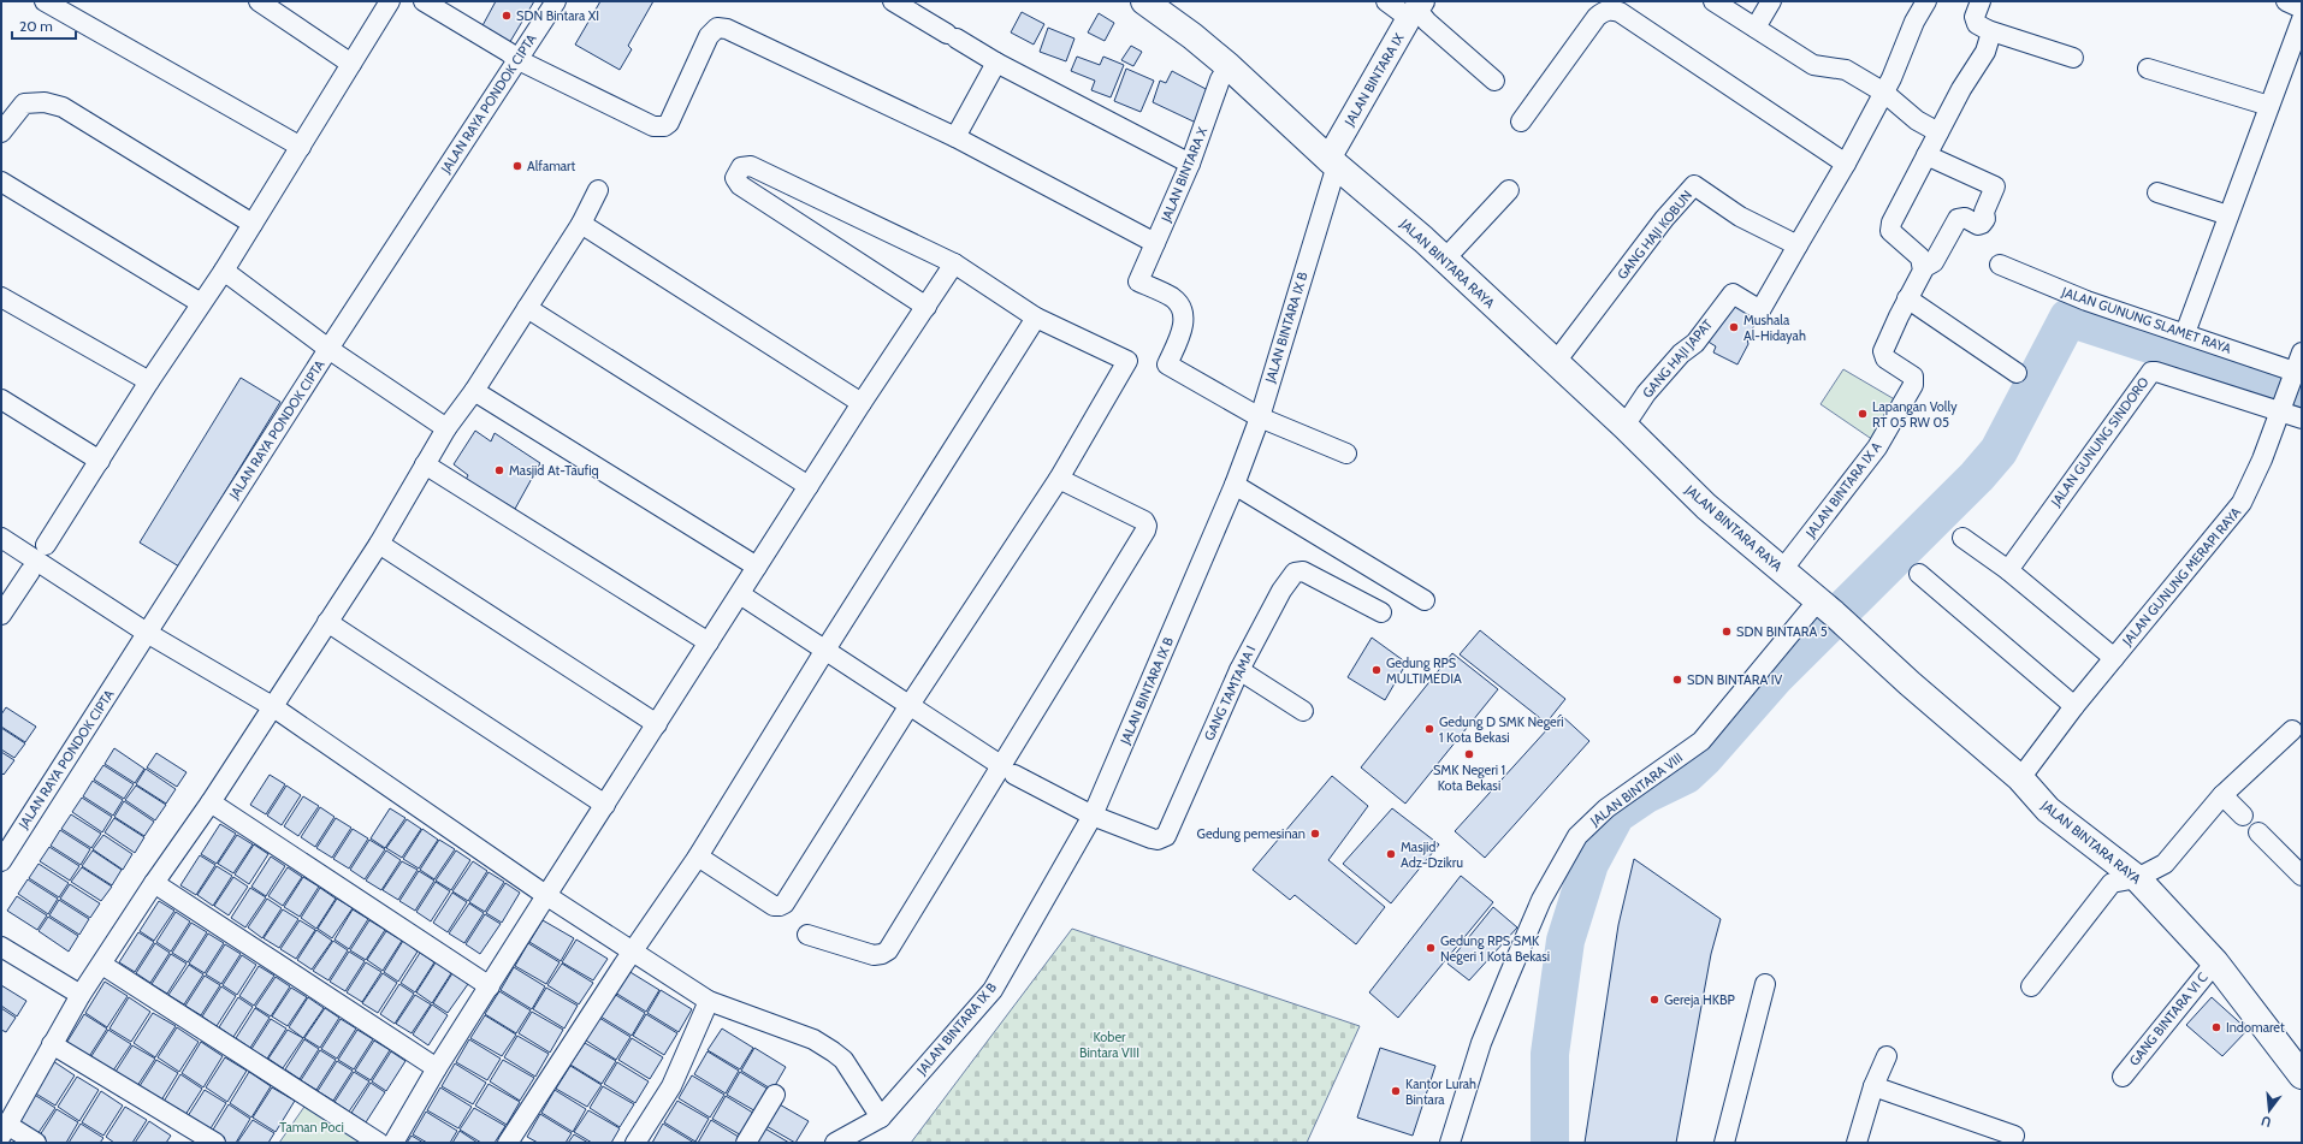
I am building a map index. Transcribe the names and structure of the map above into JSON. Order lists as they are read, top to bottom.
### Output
{
  "streets": {
    "main road": ["JALAN BINTARA RAYA"],
    "street": [
      "JALAN BINTARA IX",
      "JALAN RAYA PONDOK CIPTA",
      "JALAN BINTARA X",
      "GANG HAJI KOBUN",
      "JALAN GUNUNG SLAMET RAYA",
      "JALAN BINTARA IX B",
      "GANG HAJI JAPAT",
      "JALAN GUNUNG SINDORO",
      "JALAN BINTARA IX A",
      "JALAN GUNUNG MERAPI RAYA",
      "GANG TAMTAMA I",
      "JALAN BINTARA VIII",
      "GANG BINTARA VI C"
    ]
  },
  "crossings": [
    ["JALAN BINTARA IX", "JALAN BINTARA RAYA"],
    ["JALAN BINTARA IX", "JALAN BINTARA IX B"],
    ["JALAN BINTARA X", "JALAN BINTARA RAYA"],
    ["JALAN BINTARA X", "JALAN BINTARA IX B"],
    ["GANG HAJI KOBUN", "JALAN BINTARA RAYA"],
    ["GANG HAJI KOBUN", "GANG HAJI JAPAT"],
    ["JALAN BINTARA RAYA", "JALAN BINTARA IX B"],
    ["JALAN BINTARA RAYA", "GANG HAJI JAPAT"],
    ["JALAN BINTARA RAYA", "JALAN BINTARA IX A"],
    ["JALAN BINTARA RAYA", "JALAN GUNUNG MERAPI RAYA"],
    ["JALAN BINTARA RAYA", "JALAN BINTARA VIII"],
    ["JALAN BINTARA RAYA", "GANG BINTARA VI C"],
    ["JALAN GUNUNG SLAMET RAYA", "JALAN GUNUNG MERAPI RAYA"],
    ["JALAN BINTARA IX B", "GANG TAMTAMA I"],
    ["JALAN GUNUNG SINDORO", "JALAN GUNUNG MERAPI RAYA"]
  ],
  "parks": ["Kober Bintara VIII", "Taman Poci"],
  "places": [
    "SDN Bintara XI",
    "Alfamart",
    "Mushala Al-Hidayah",
    "Lapangan Volly RT 05 RW 05",
    "Masjid At-Taufiq",
    "SDN BINTARA 5",
    "Gedung RPS MULTIMEDIA",
    "SDN BINTARA IV",
    "Gedung D SMK Negeri 1 Kota Bekasi",
    "SMK Negeri 1 Kota Bekasi",
    "Gedung pemesinan",
    "Masjid Adz-Dzikru",
    "Gedung RPS SMK Negeri 1 Kota Bekasi",
    "Gereja HKBP",
    "Indomaret",
    "Kantor Lurah Bintara"
  ],
  "scale_bar": "20 m",
  "north": "bottom"
}
